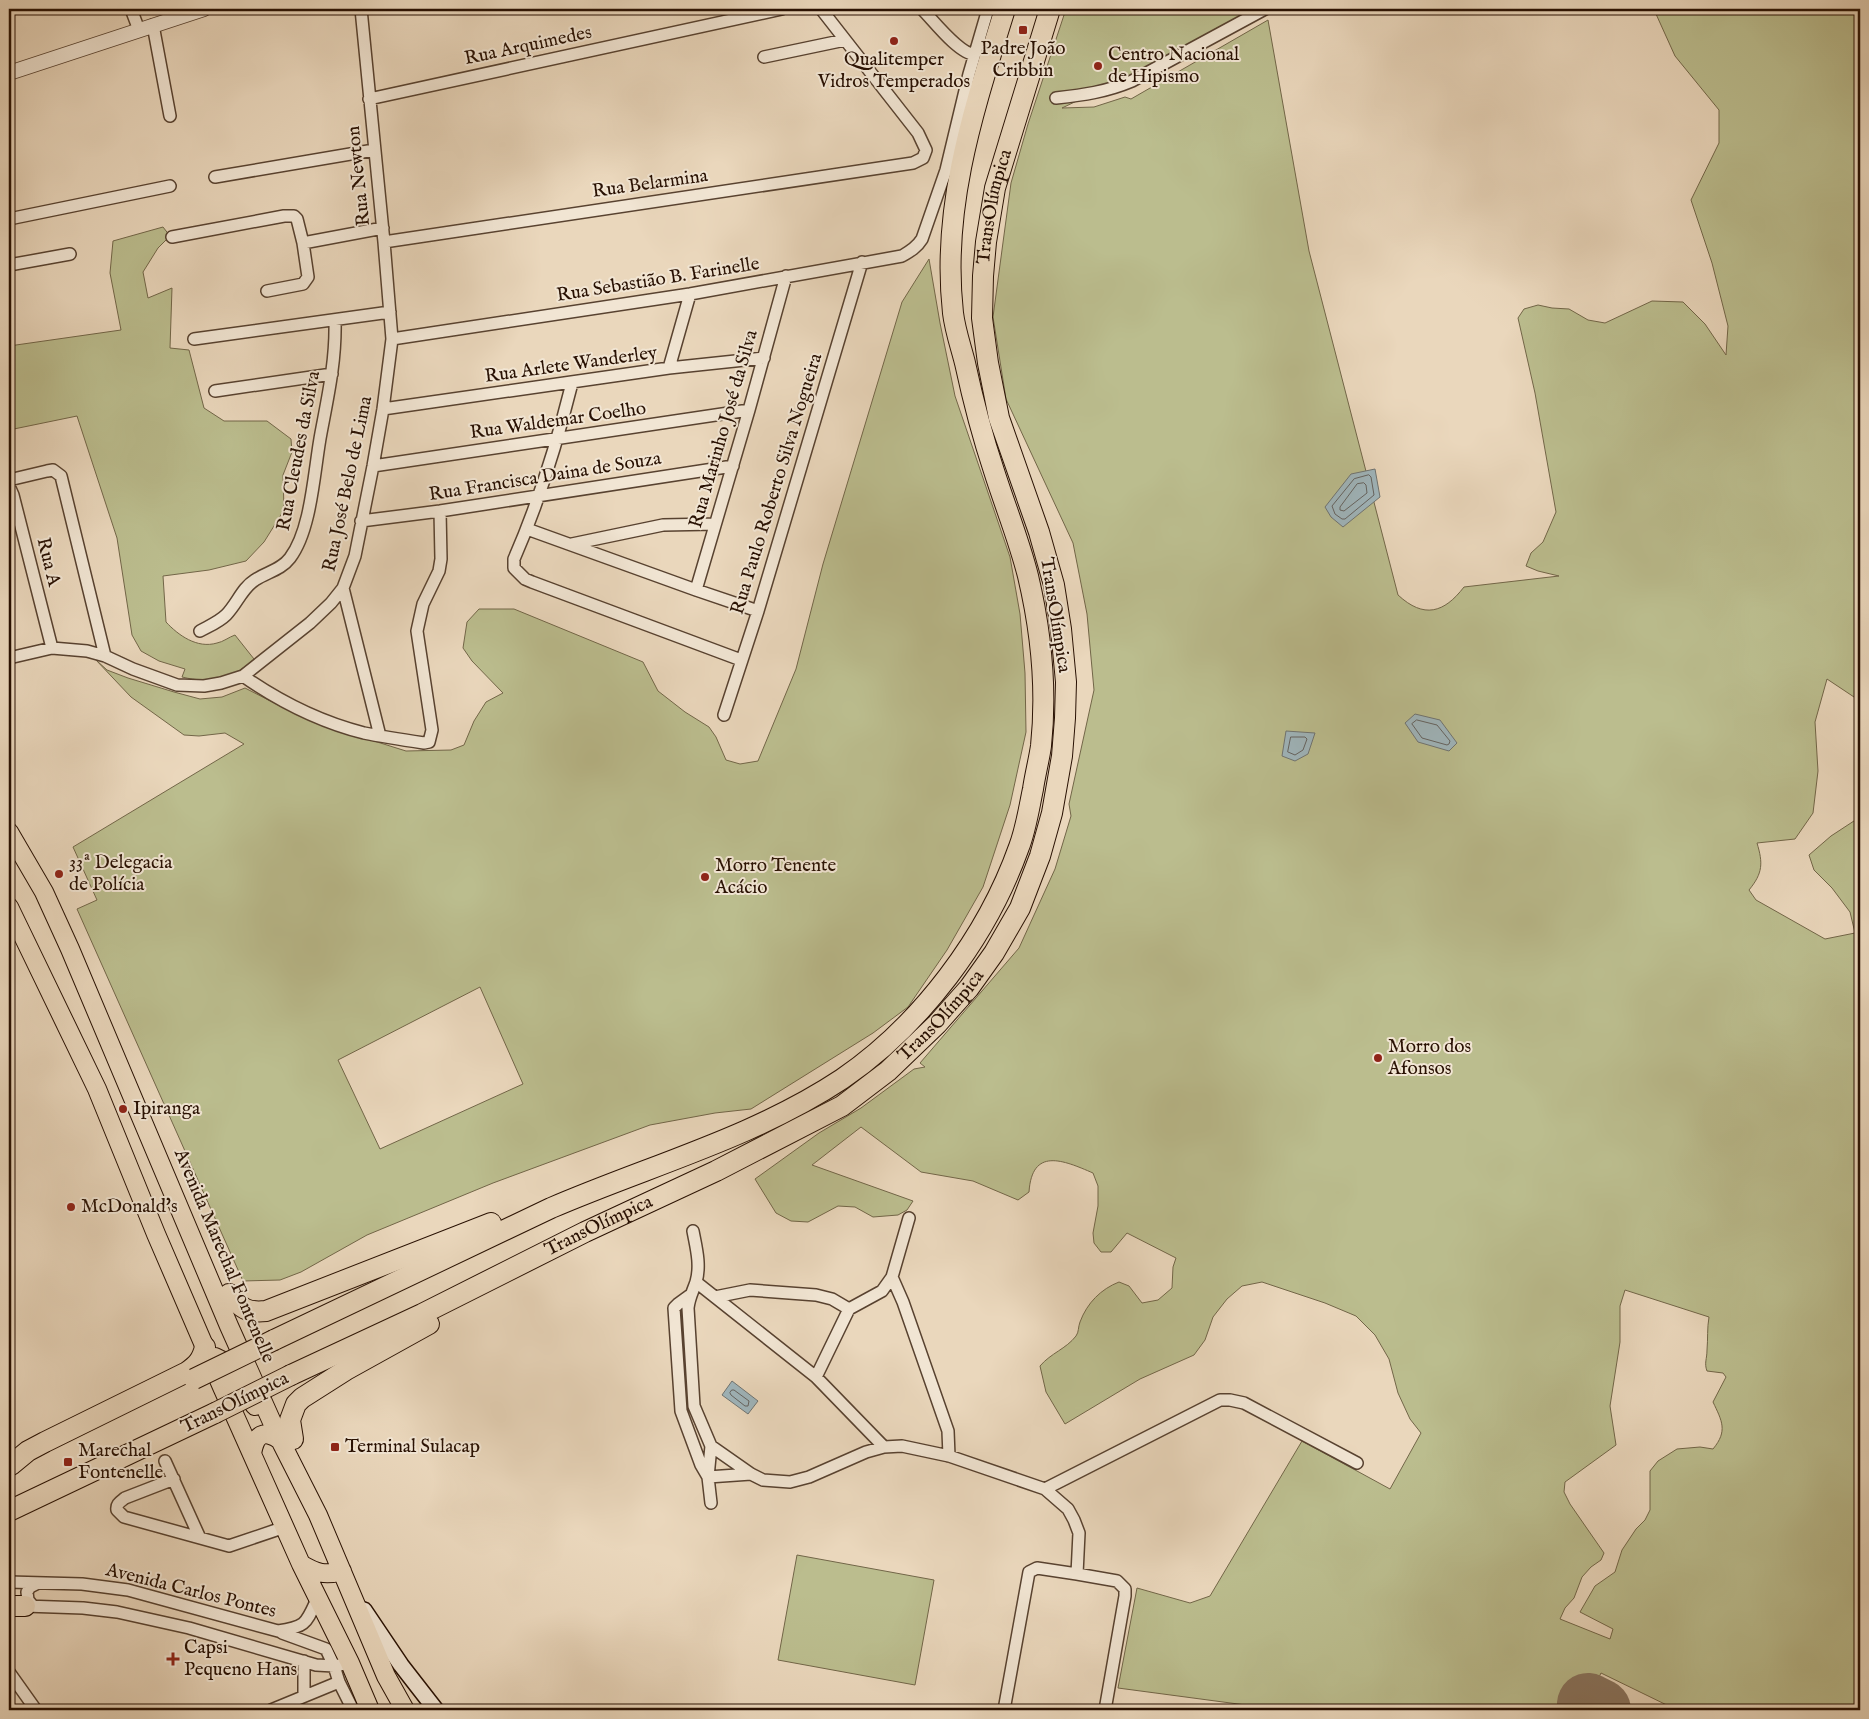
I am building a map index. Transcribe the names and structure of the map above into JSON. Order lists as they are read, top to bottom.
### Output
{
  "streets": {
    "highway": ["TransOlímpica"],
    "main road": ["Avenida Marechal Fontenelle"],
    "street": [
      "Rua Arquimedes",
      "Rua Newton",
      "Rua Belarmina",
      "Rua Sebastião B. Farinelle",
      "Rua Arlete Wanderley",
      "Rua Waldemar Coelho",
      "Rua Marinho José da Silva",
      "Rua Cleudes da Silva",
      "Rua Francisca Daina de Souza",
      "Rua José Belo de Lima",
      "Rua Paulo Roberto Silva Nogueira",
      "Rua A",
      "Avenida Carlos Pontes"
    ]
  },
  "crossings": [
    ["Rua Arquimedes", "Rua Newton"],
    ["Rua Newton", "Rua Belarmina"],
    ["Rua Newton", "Rua Sebastião B. Farinelle"],
    ["Rua Newton", "Rua José Belo de Lima"],
    ["Rua Sebastião B. Farinelle", "Rua Marinho José da Silva"],
    ["Rua Sebastião B. Farinelle", "Rua José Belo de Lima"],
    ["Rua Sebastião B. Farinelle", "Rua Paulo Roberto Silva Nogueira"],
    ["Rua Arlete Wanderley", "Rua Marinho José da Silva"],
    ["Rua Arlete Wanderley", "Rua José Belo de Lima"],
    ["Rua Waldemar Coelho", "Rua Marinho José da Silva"],
    ["Rua Waldemar Coelho", "Rua José Belo de Lima"],
    ["Rua Marinho José da Silva", "Rua Francisca Daina de Souza"],
    ["Rua Francisca Daina de Souza", "Rua José Belo de Lima"],
    ["Rua José Belo de Lima", "Rua A"]
  ],
  "places": {
    "transit": ["Padre João Cribbin", "Terminal Sulacap", "Marechal Fontenelle"],
    "other": [
      "Qualitemper Vidros Temperados",
      "Centro Nacional de Hipismo",
      "33ª Delegacia de Polícia",
      "Morro Tenente Acácio",
      "Morro dos Afonsos",
      "Ipiranga",
      "McDonald's"
    ],
    "health": ["Capsi Pequeno Hans"]
  }
}
